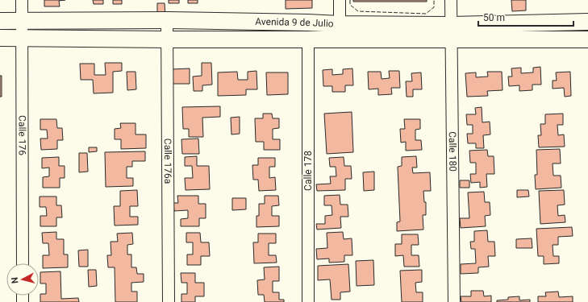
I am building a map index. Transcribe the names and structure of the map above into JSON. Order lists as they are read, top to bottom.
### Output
{
  "streets": {
    "main road": ["Avenida 9 de Julio"],
    "street": [
      "Calle 176",
      "Calle 180",
      "Calle 176a",
      "Calle 178"
    ]
  },
  "crossings": [
    ["Avenida 9 de Julio", "Calle 176"],
    ["Avenida 9 de Julio", "Calle 180"],
    ["Avenida 9 de Julio", "Calle 176a"],
    ["Avenida 9 de Julio", "Calle 178"]
  ],
  "scale_bar": "50 m",
  "north": "left"
}
